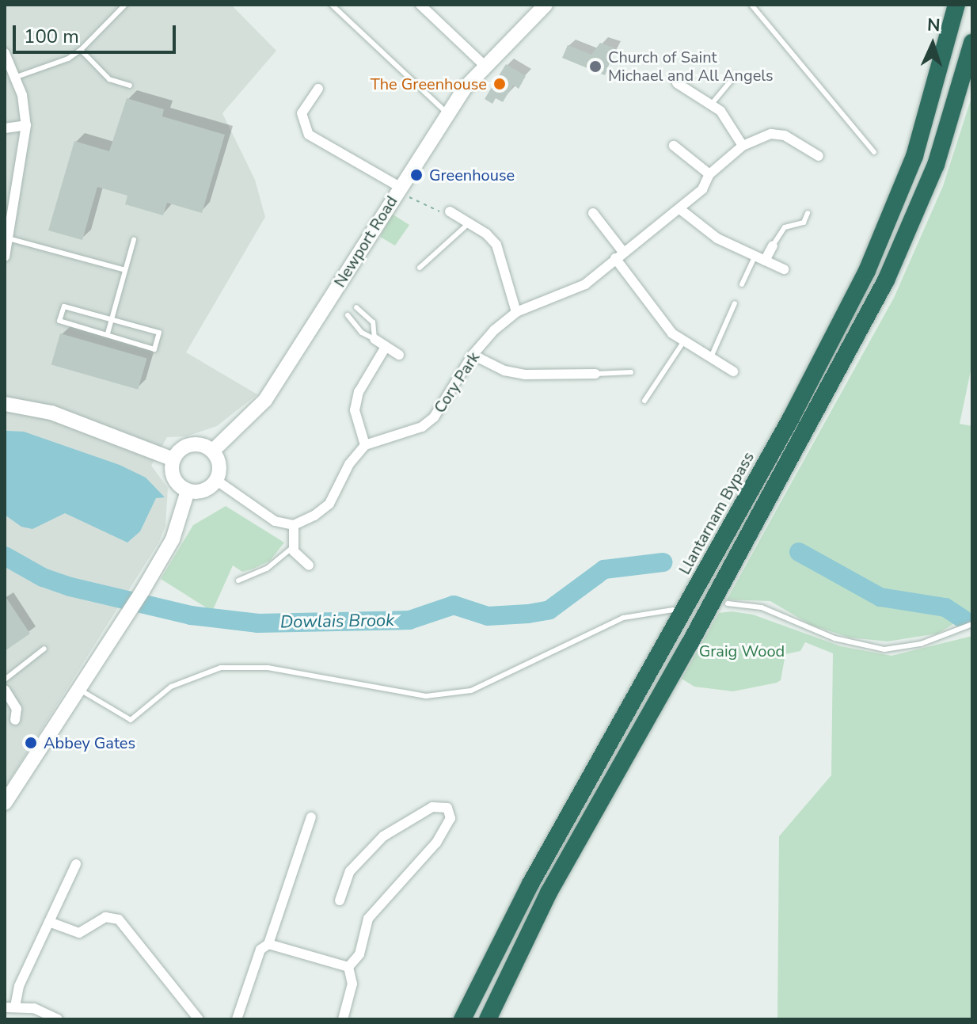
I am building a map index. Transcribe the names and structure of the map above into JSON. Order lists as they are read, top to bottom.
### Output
{
  "streets": {
    "highway": ["Llantarnam Bypass"],
    "street": ["Newport Road", "Cory Park"]
  },
  "water": ["Dowlais Brook"],
  "parks": ["Graig Wood"],
  "places": [
    "Church of Saint Michael and All Angels",
    "The Greenhouse",
    "Greenhouse",
    "Abbey Gates"
  ],
  "scale_bar": "100 m",
  "north": "top"
}
